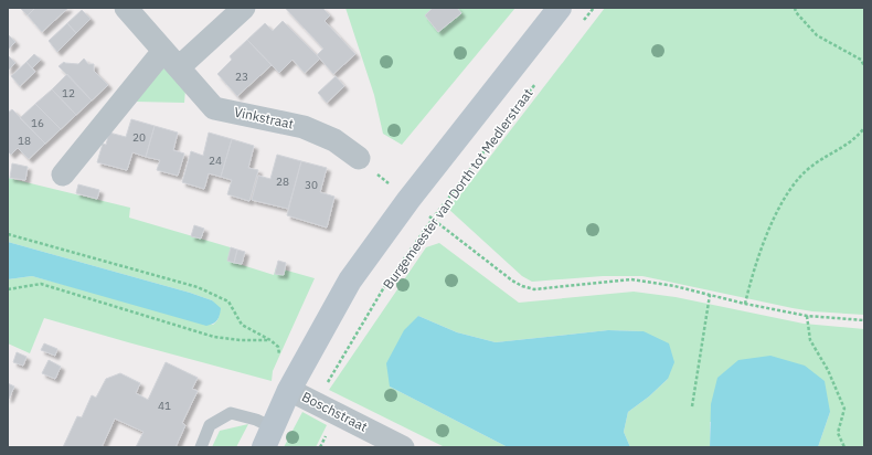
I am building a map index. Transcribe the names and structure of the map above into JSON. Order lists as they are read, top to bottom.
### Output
{
  "streets": {
    "street": ["Vinkstraat", "Burgemeester van Dorth tot Medlerstraat", "Boschstraat"]
  },
  "crossings": [
    ["Burgemeester van Dorth tot Medlerstraat", "Boschstraat"]
  ],
  "house_numbers": [
    "23",
    "12",
    "16",
    "20",
    "18",
    "24",
    "28",
    "30",
    "41"
  ]
}
